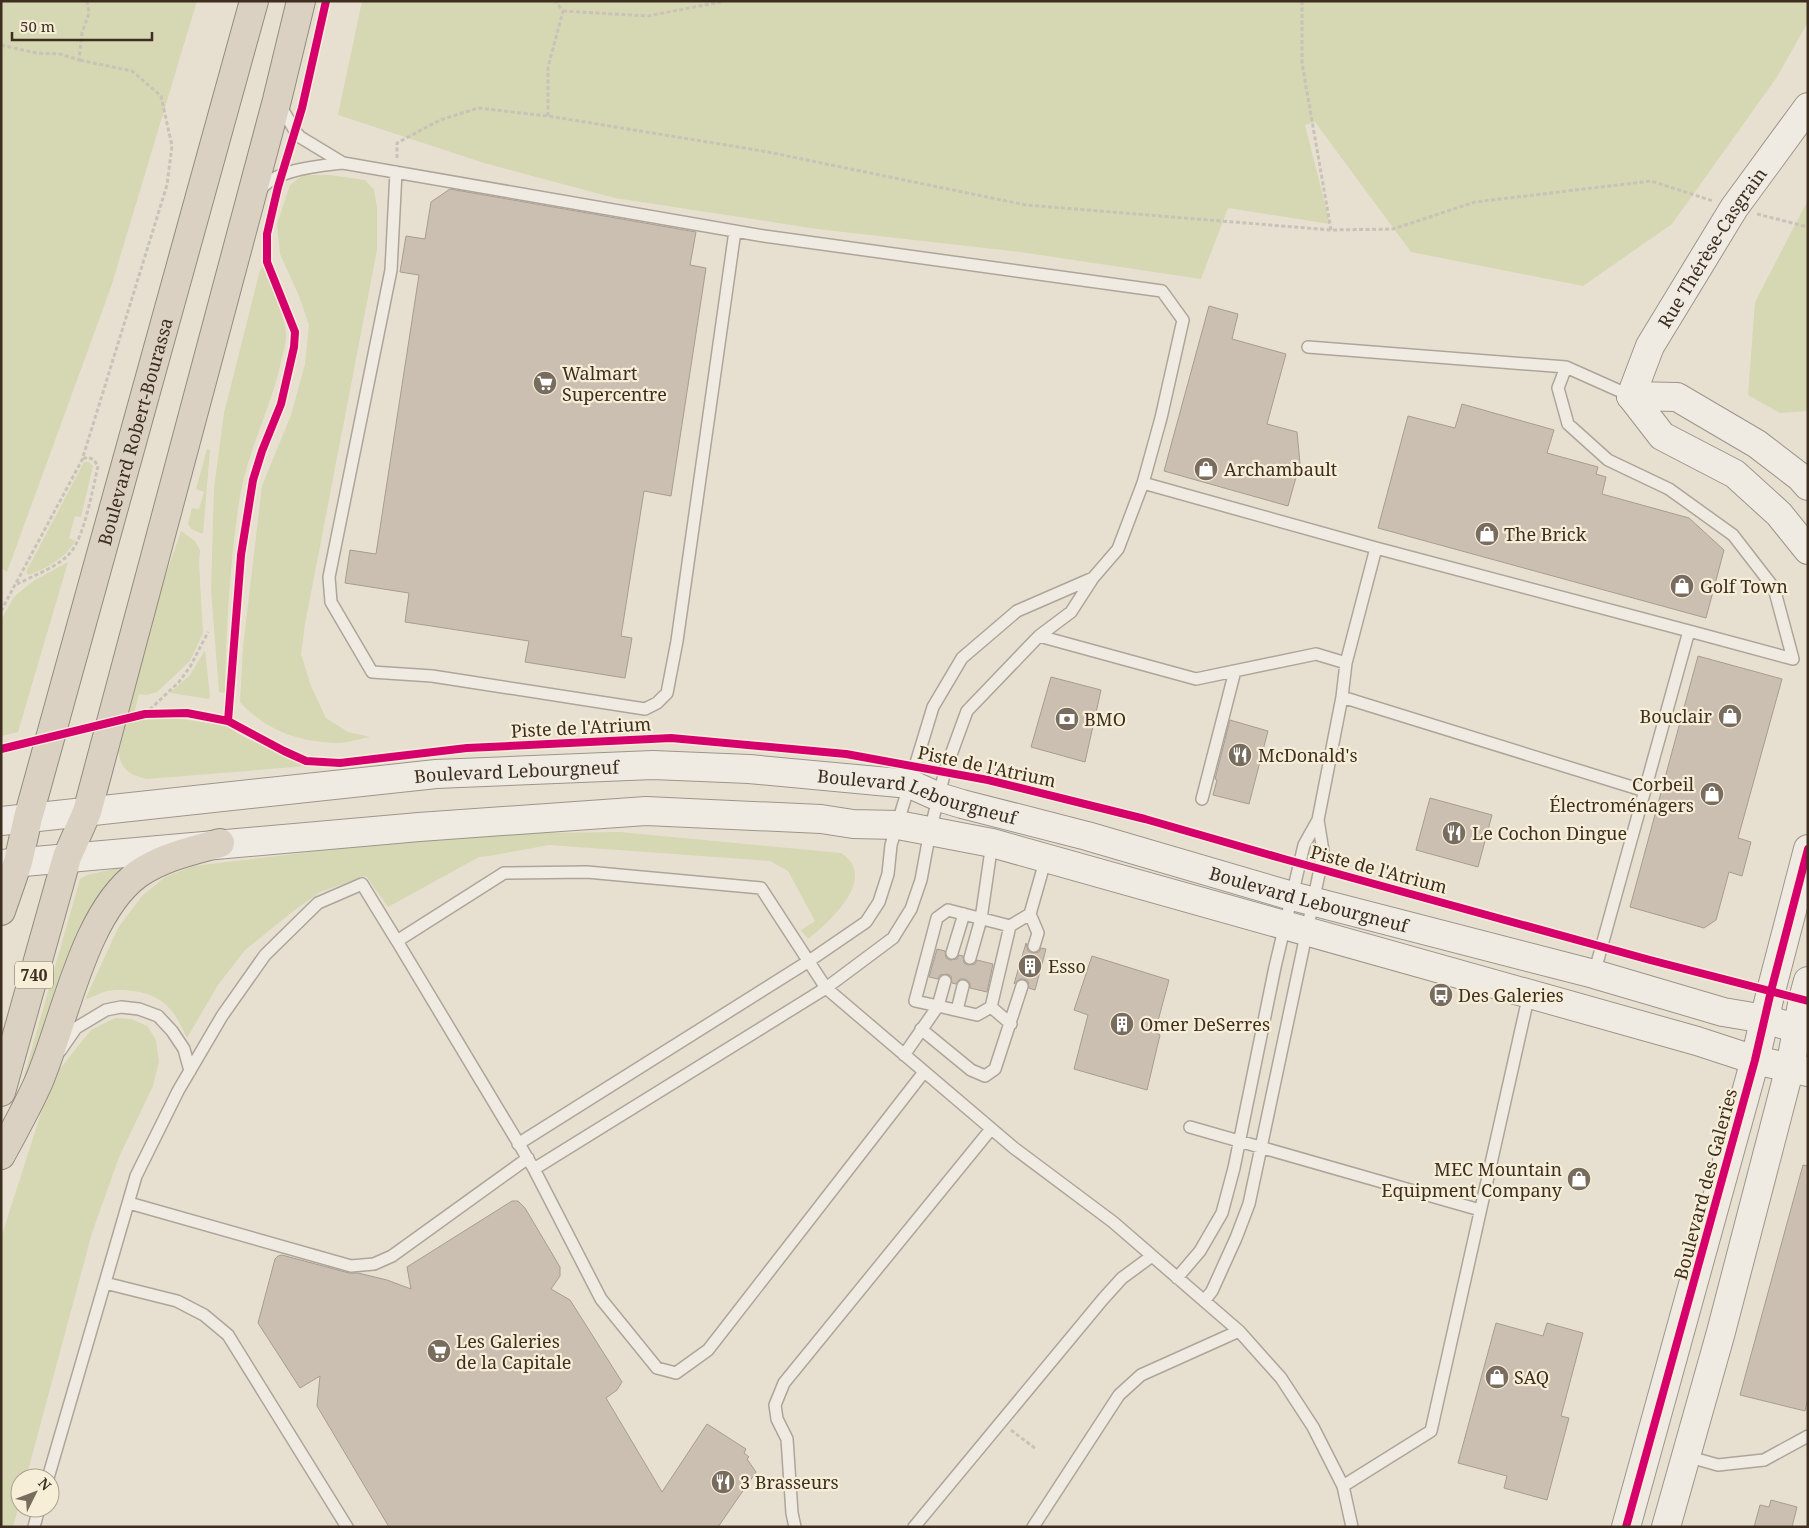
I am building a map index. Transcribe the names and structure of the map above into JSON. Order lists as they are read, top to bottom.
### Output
{
  "streets": {
    "highway": ["Boulevard Robert-Bourassa", "740"],
    "main road": ["Rue Thérèse-Casgrain", "Boulevard Lebourgneuf", "Boulevard des Galeries"],
    "cycle path": ["Piste de l'Atrium"]
  },
  "crossings": [
    ["Boulevard Robert-Bourassa", "Boulevard Lebourgneuf"],
    ["Boulevard Lebourgneuf", "740"],
    ["Boulevard Lebourgneuf", "Boulevard des Galeries"]
  ],
  "places": {
    "supermarket": ["Walmart Supercentre", "Les Galeries de la Capitale"],
    "shop": [
      "Archambault",
      "The Brick",
      "Golf Town",
      "Bouclair",
      "Corbeil Électroménagers",
      "MEC Mountain Equipment Company",
      "SAQ"
    ],
    "bank": ["BMO"],
    "restaurant": ["McDonald's", "Le Cochon Dingue", "3 Brasseurs"],
    "building": ["Esso", "Omer DeSerres"],
    "bus stop": ["Des Galeries"]
  },
  "scale_bar": "50 m",
  "north": "top right"
}
